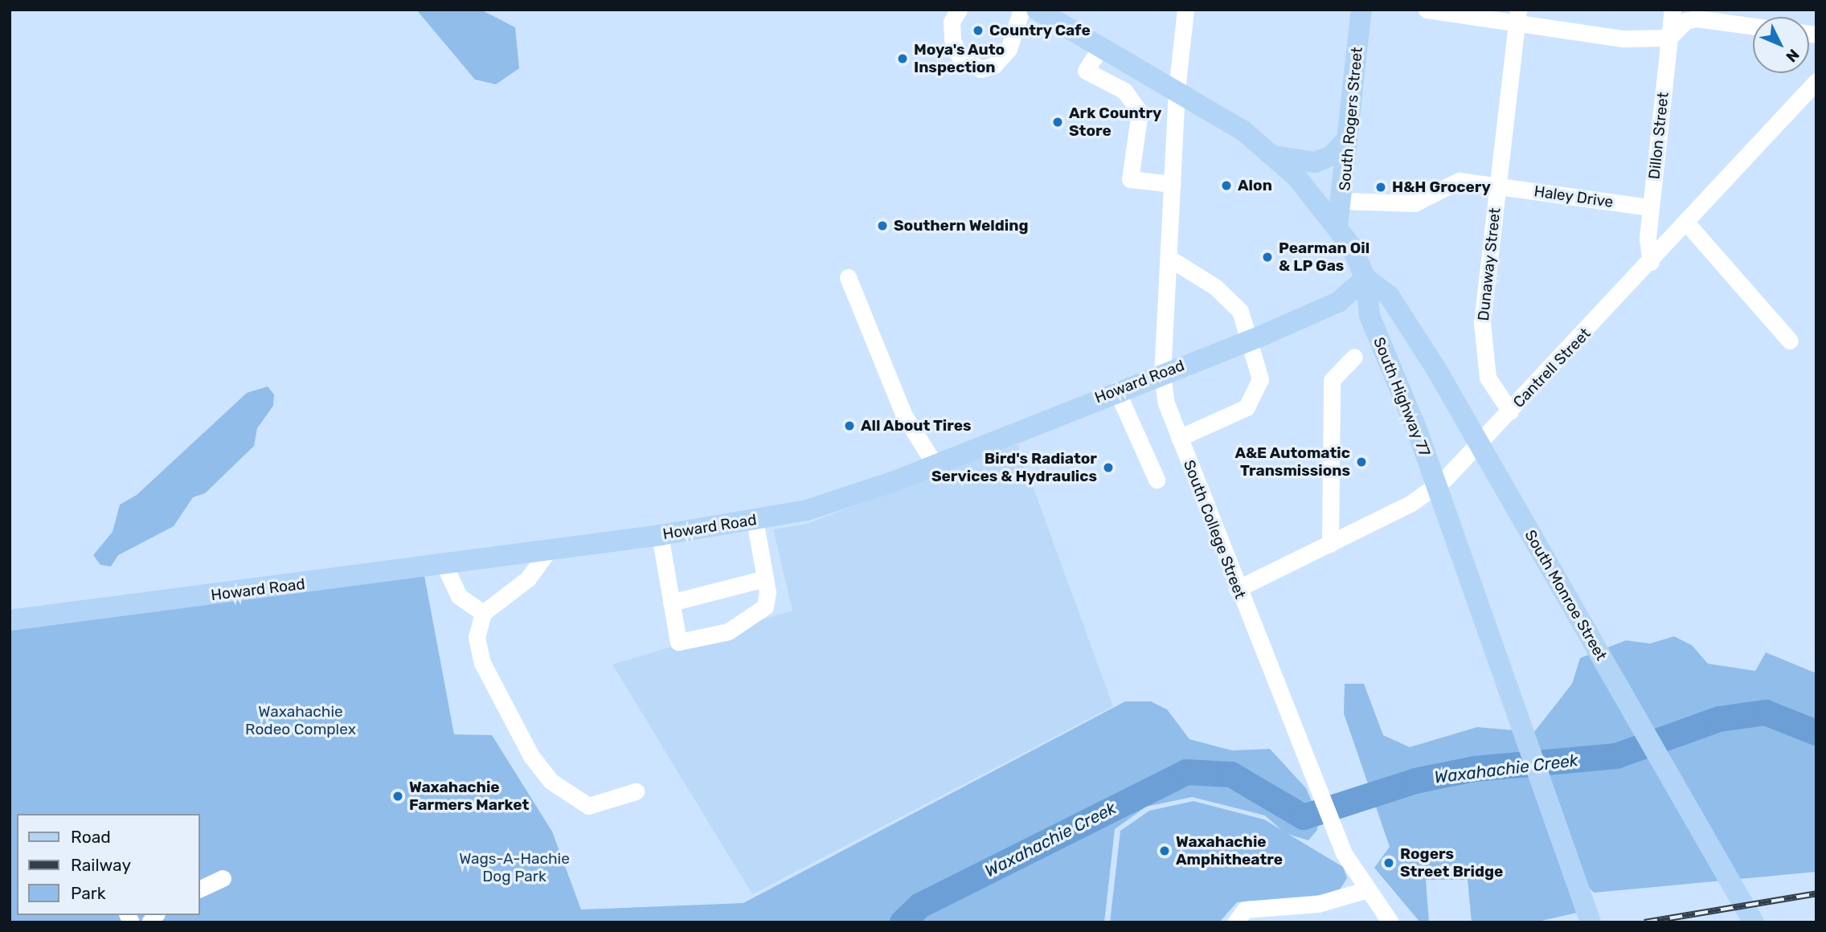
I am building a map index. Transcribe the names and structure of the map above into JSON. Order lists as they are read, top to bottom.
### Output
{
  "streets": {
    "main road": [
      "South Rogers Street",
      "Howard Road",
      "South Highway 77",
      "South Monroe Street"
    ],
    "street": [
      "Dillon Street",
      "Haley Drive",
      "Dunaway Street",
      "Cantrell Street",
      "South College Street"
    ]
  },
  "crossings": [
    ["South Rogers Street", "Haley Drive"],
    ["South Rogers Street", "South Highway 77"],
    ["Dillon Street", "Haley Drive"],
    ["Dillon Street", "Cantrell Street"],
    ["Haley Drive", "Dunaway Street"],
    ["Dunaway Street", "Cantrell Street"],
    ["Cantrell Street", "South College Street"],
    ["Howard Road", "South Highway 77"],
    ["Howard Road", "South College Street"],
    ["Howard Road", "South Monroe Street"],
    ["South Highway 77", "South College Street"],
    ["South Highway 77", "South Monroe Street"]
  ],
  "water": ["Waxahachie Creek"],
  "parks": ["Waxahachie Rodeo Complex", "Wags-A-Hachie Dog Park"],
  "places": [
    "Country Cafe",
    "Moya's Auto Inspection",
    "Ark Country Store",
    "Alon",
    "H&H Grocery",
    "Southern Welding",
    "Pearman Oil & LP Gas",
    "All About Tires",
    "A&E Automatic Transmissions",
    "Bird's Radiator Services & Hydraulics",
    "Waxahachie Farmers Market",
    "Waxahachie Amphitheatre",
    "Rogers Street Bridge"
  ],
  "legend": ["Road", "Railway", "Park"],
  "north": "bottom right"
}
